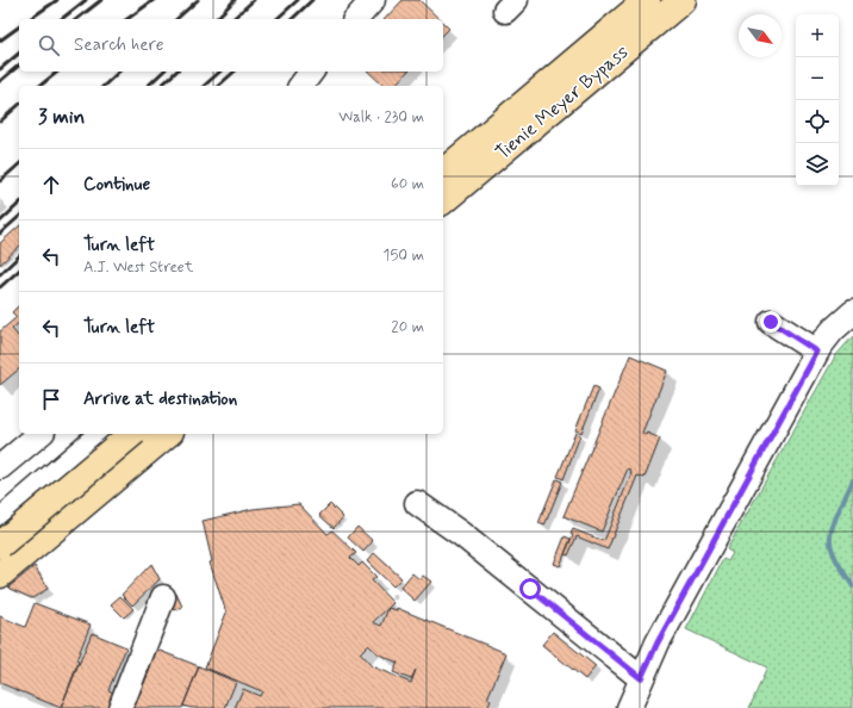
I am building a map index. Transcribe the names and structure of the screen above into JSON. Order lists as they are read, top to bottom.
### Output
{
  "streets": {
    "main road": ["Tienie Meyer Bypass"]
  },
  "north": "bottom right",
  "page": {
    "map_buttons": ["+", "−"],
    "search": "Search here",
    "heading": ["3 min", "Walk · 230 m"],
    "list": [
      ["Continue", "60 m"],
      ["Turn left", "A.J. West Street", "150 m"],
      ["Turn left", "20 m"],
      "Arrive at destination"
    ]
  }
}
